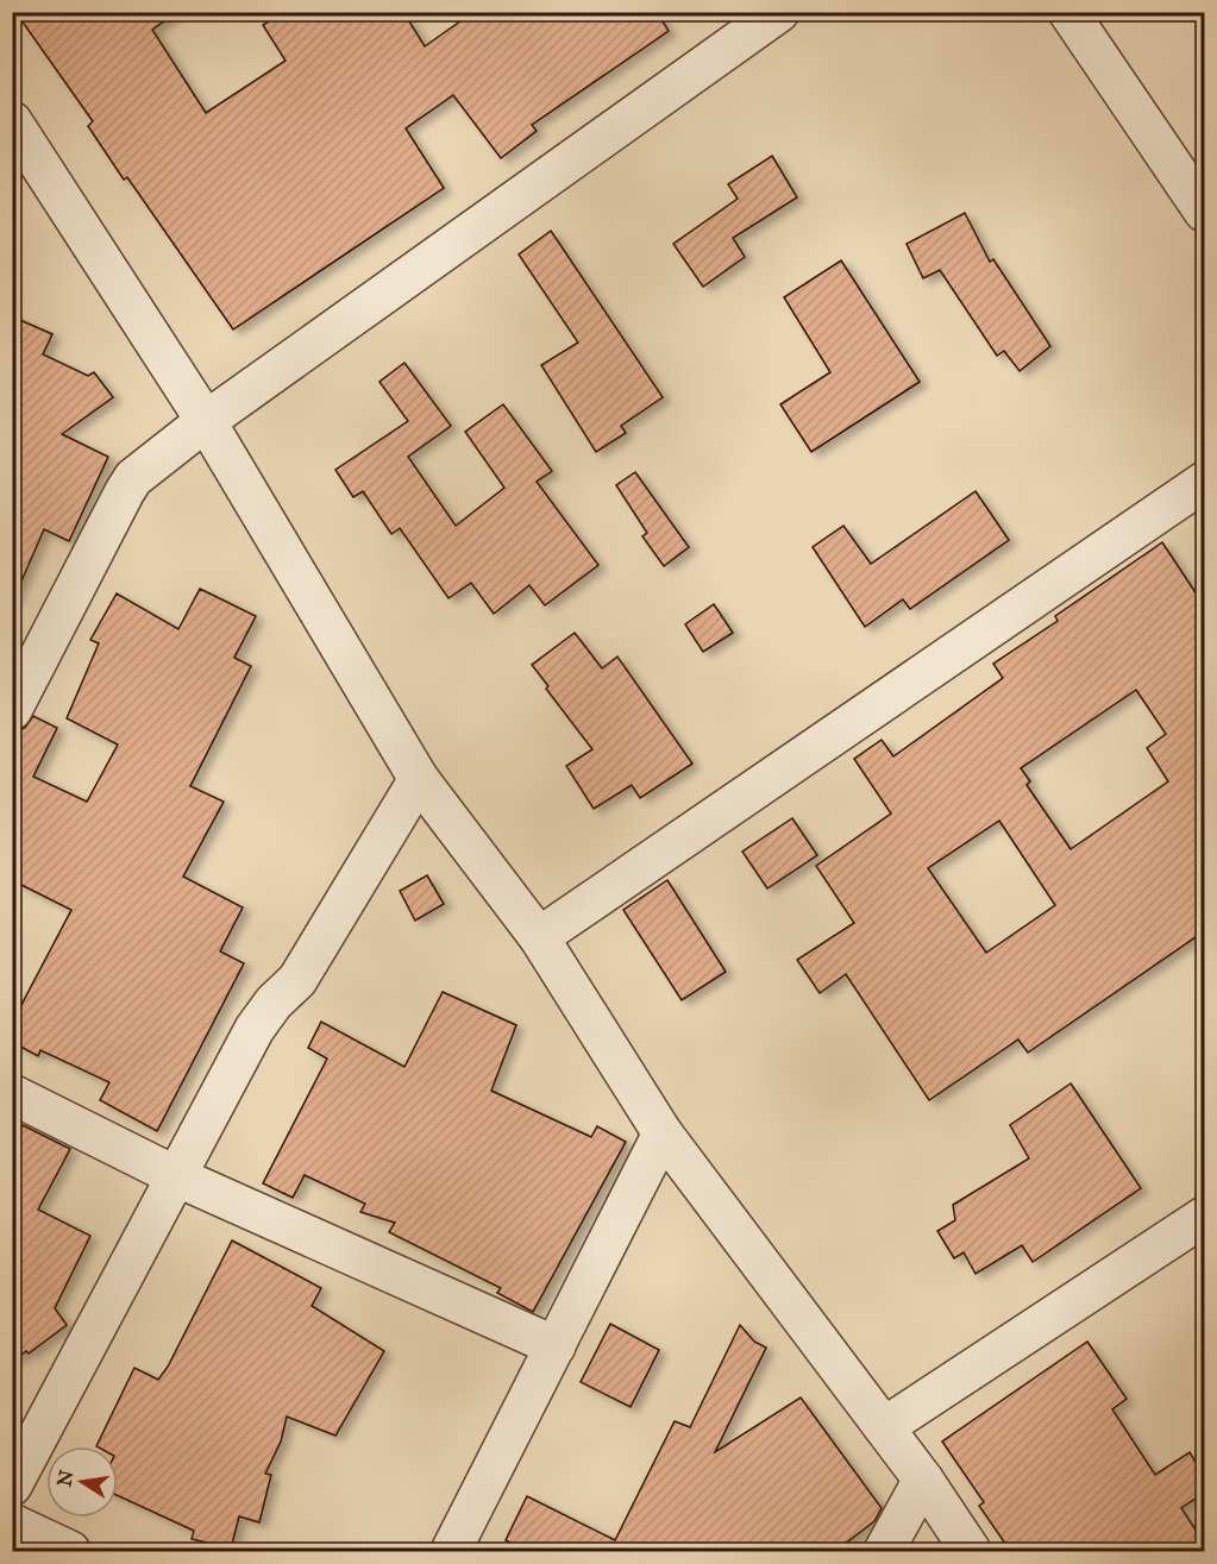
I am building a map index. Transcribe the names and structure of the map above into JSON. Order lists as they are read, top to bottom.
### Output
{
  "north": "left"
}
